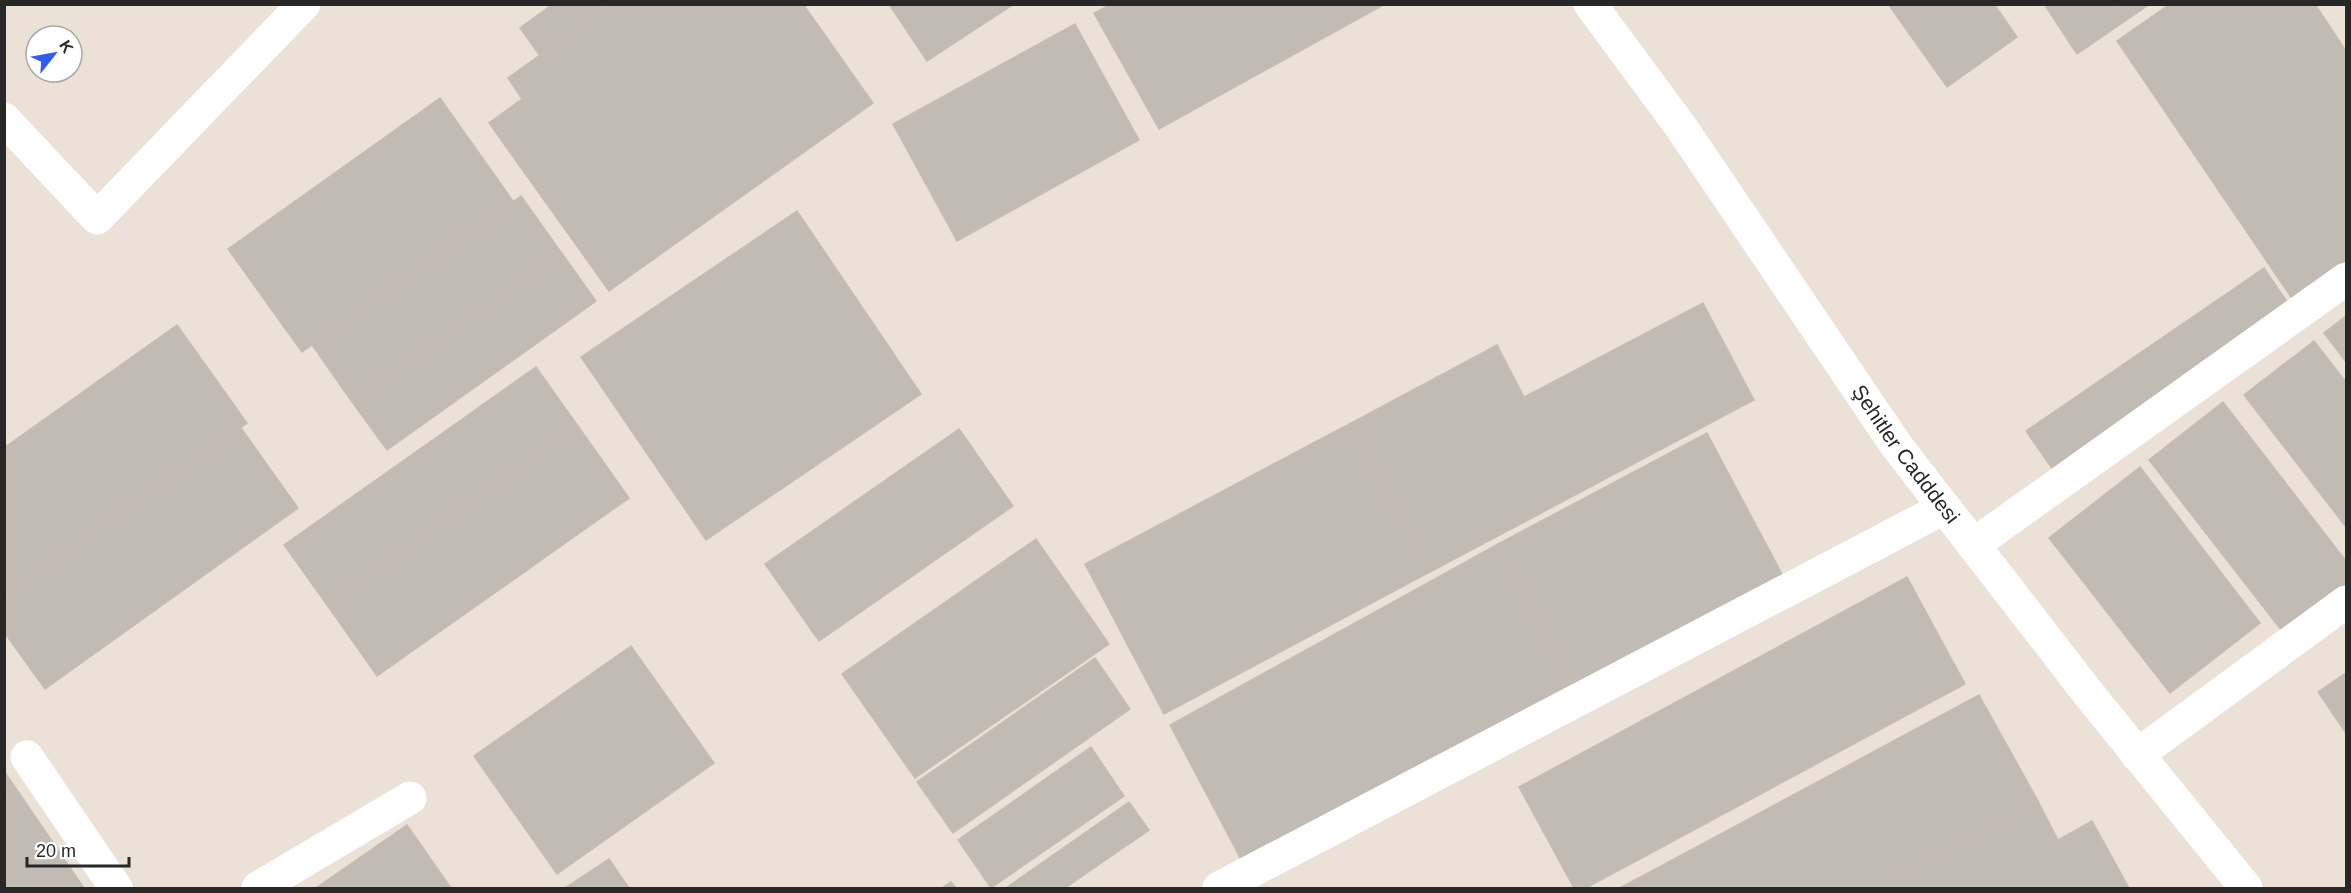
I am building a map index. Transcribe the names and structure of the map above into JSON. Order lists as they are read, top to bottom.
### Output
{
  "streets": {
    "street": ["Şehitler Cadddesi"]
  },
  "scale_bar": "20 m",
  "north": "top right"
}
